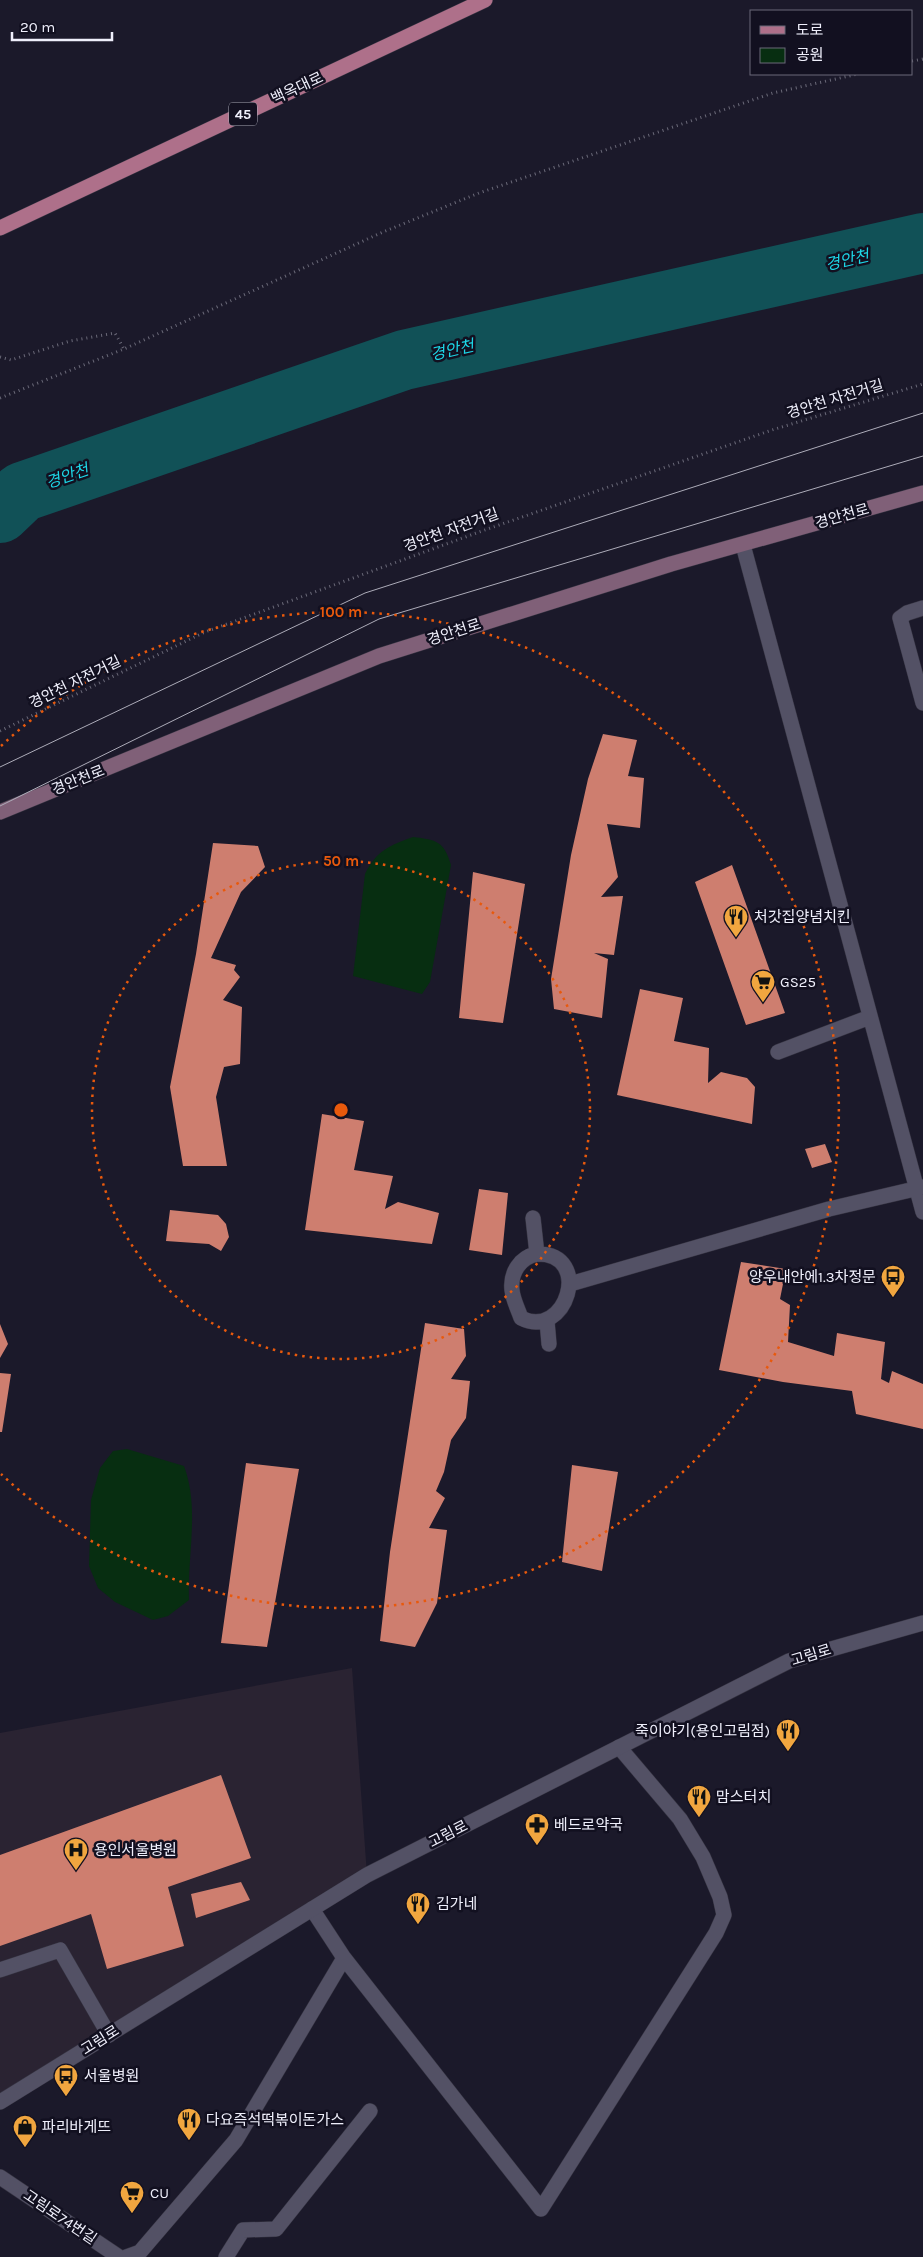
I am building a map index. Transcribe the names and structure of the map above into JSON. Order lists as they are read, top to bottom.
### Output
{
  "streets": {
    "main road": ["백옥대로", "45", "경안천로"],
    "street": ["고림로", "고림로74번길"],
    "path": ["경안천 자전거길"]
  },
  "water": ["경안천"],
  "places": {
    "restaurant": [
      "처갓집양념치킨",
      "죽이야기(용인고림점)",
      "맘스터치",
      "김가네",
      "다요즉석떡볶이돈가스"
    ],
    "supermarket": ["GS25", "CU"],
    "bus stop": ["양우내안에1.3차정문", "서울병원"],
    "pharmacy": ["베드로약국"],
    "hospital": ["용인서울병원"],
    "shop": ["파리바게뜨"]
  },
  "legend": ["도로", "공원"],
  "scale_bar": "20 m",
  "rings": ["100 m", "50 m"]
}
